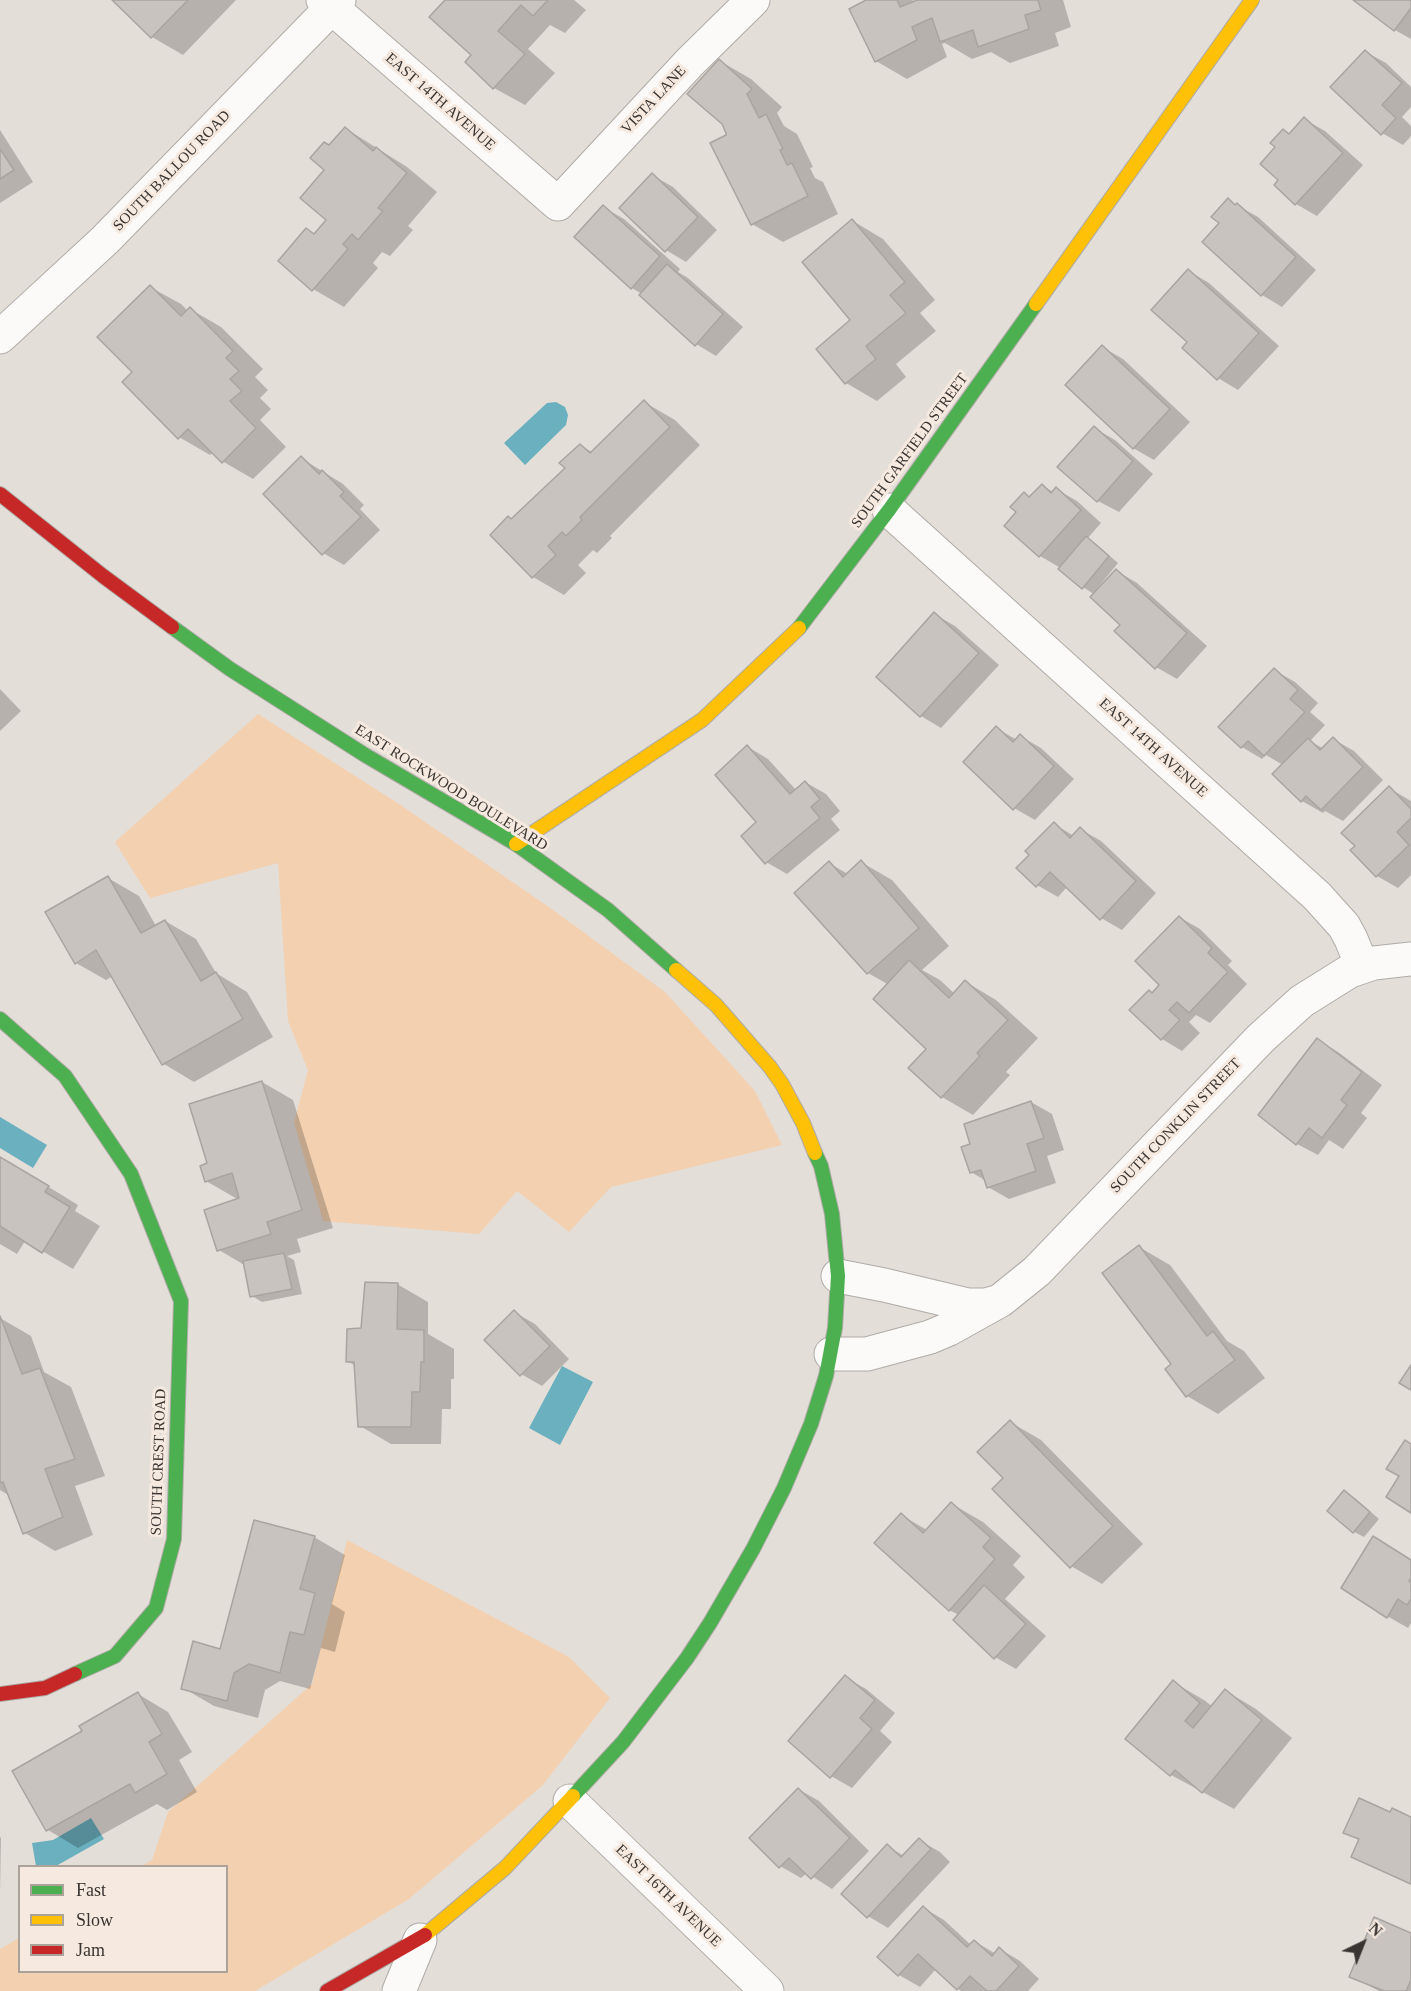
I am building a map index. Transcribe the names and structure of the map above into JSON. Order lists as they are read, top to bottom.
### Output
{
  "streets": {
    "street": [
      "VISTA LANE",
      "EAST 14TH AVENUE",
      "SOUTH BALLOU ROAD",
      "SOUTH GARFIELD STREET",
      "EAST ROCKWOOD BOULEVARD",
      "SOUTH CONKLIN STREET",
      "SOUTH CREST ROAD",
      "EAST 16TH AVENUE"
    ]
  },
  "crossings": [
    ["VISTA LANE", "EAST 14TH AVENUE"],
    ["EAST 14TH AVENUE", "SOUTH BALLOU ROAD"],
    ["EAST 14TH AVENUE", "SOUTH GARFIELD STREET"],
    ["EAST 14TH AVENUE", "SOUTH CONKLIN STREET"],
    ["SOUTH GARFIELD STREET", "EAST ROCKWOOD BOULEVARD"],
    ["EAST ROCKWOOD BOULEVARD", "SOUTH CONKLIN STREET"],
    ["EAST ROCKWOOD BOULEVARD", "EAST 16TH AVENUE"]
  ],
  "legend": ["Fast", "Slow", "Jam"],
  "north": "top right"
}
